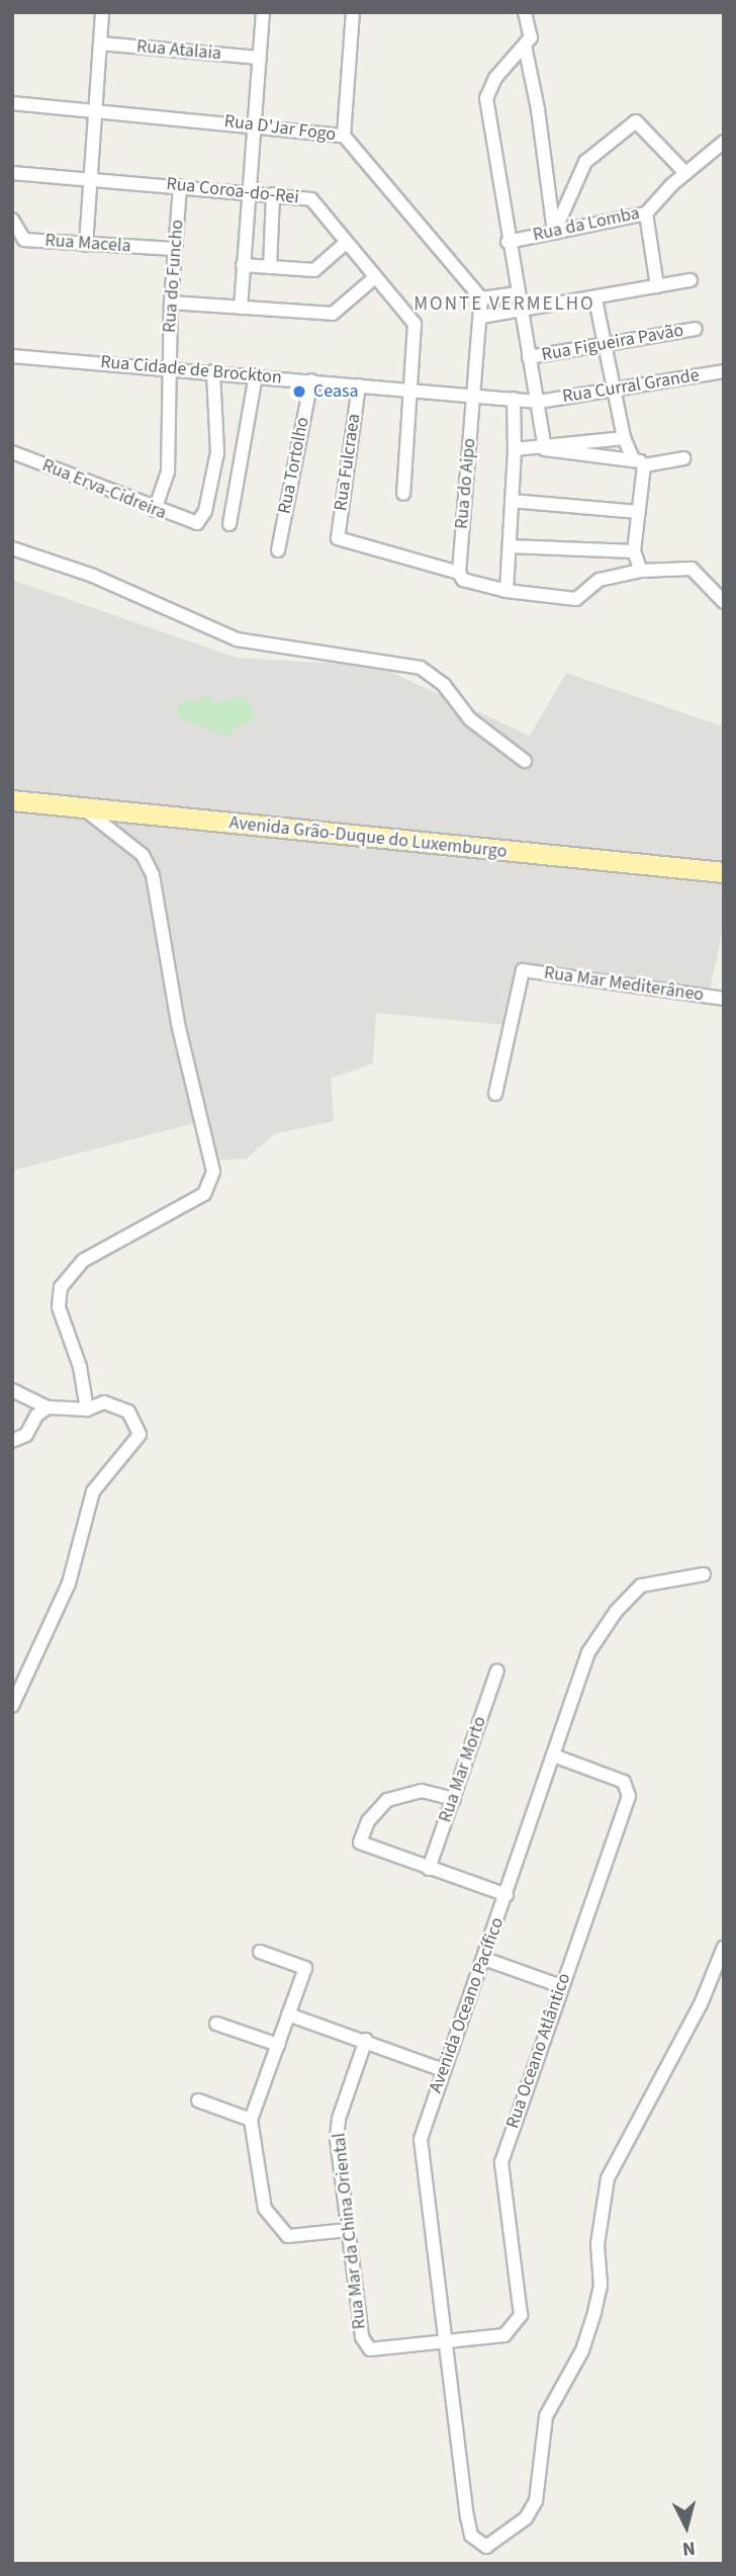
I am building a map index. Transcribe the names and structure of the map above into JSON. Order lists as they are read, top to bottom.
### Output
{
  "streets": {
    "main road": ["Avenida Grão-Duque do Luxemburgo"],
    "street": [
      "Rua Atalaia",
      "Rua D'Jar Fogo",
      "Rua Coroa-do-Rei",
      "Rua da Lomba",
      "Rua Macela",
      "Rua do Funcho",
      "Rua Figueira Pavão",
      "Rua Cidade de Brockton",
      "Rua Curral Grande",
      "Rua Fulcraea",
      "Rua Tortolho",
      "Rua do Aipo",
      "Rua Erva-Cidreira",
      "Rua Mar Mediterâneo",
      "Rua Mar Morto",
      "Avenida Oceano Pacífico",
      "Rua Oceano Atlântico",
      "Rua Mar da China Oriental"
    ]
  },
  "crossings": [
    ["Rua D'Jar Fogo", "Rua do Aipo"],
    ["Rua Coroa-do-Rei", "Rua do Funcho"],
    ["Rua Coroa-do-Rei", "Rua Cidade de Brockton"],
    ["Rua Macela", "Rua do Funcho"],
    ["Rua do Funcho", "Rua Cidade de Brockton"],
    ["Rua do Funcho", "Rua Erva-Cidreira"],
    ["Rua Cidade de Brockton", "Rua Curral Grande"],
    ["Rua Cidade de Brockton", "Rua Fulcraea"],
    ["Rua Cidade de Brockton", "Rua Tortolho"],
    ["Rua Cidade de Brockton", "Rua do Aipo"],
    ["Rua Cidade de Brockton", "Rua Erva-Cidreira"],
    ["Rua Fulcraea", "Rua do Aipo"],
    ["Avenida Oceano Pacífico", "Rua Oceano Atlântico"],
    ["Avenida Oceano Pacífico", "Rua Mar da China Oriental"],
    ["Rua Oceano Atlântico", "Rua Mar da China Oriental"]
  ],
  "districts": ["MONTE VERMELHO"],
  "places": ["Ceasa"],
  "north": "bottom"
}
